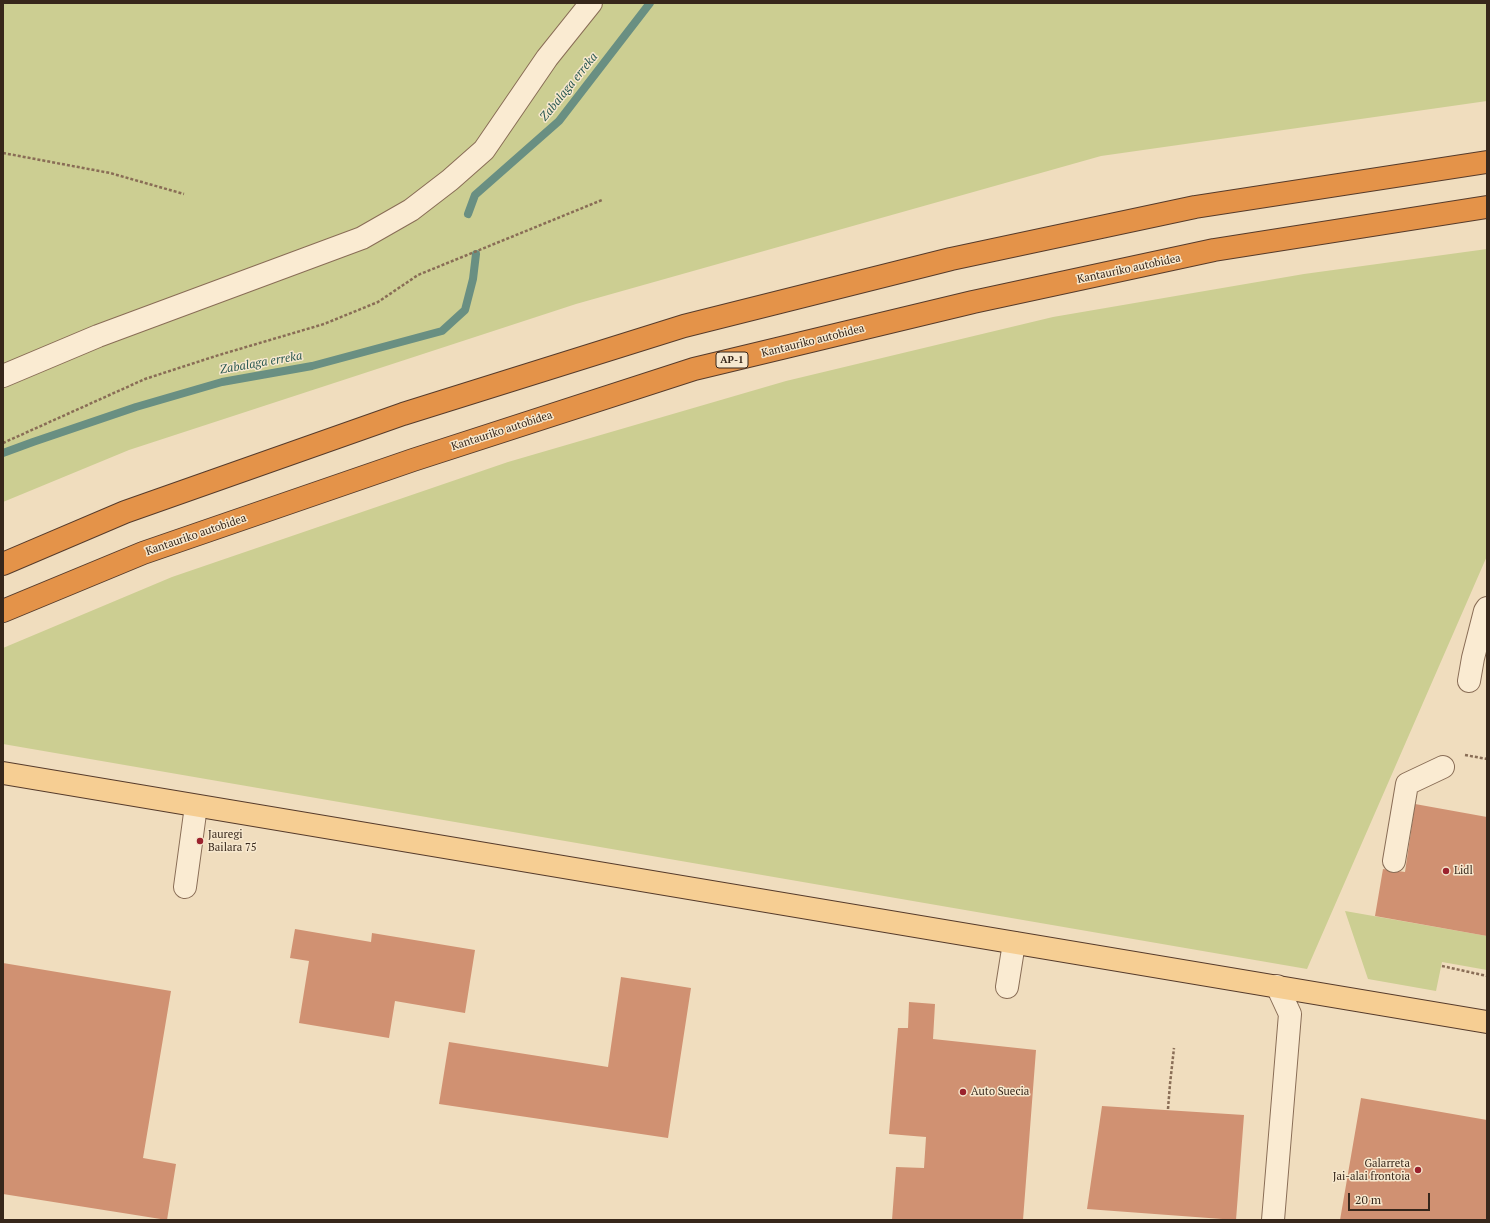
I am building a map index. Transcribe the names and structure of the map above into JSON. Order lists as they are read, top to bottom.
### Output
{
  "streets": {
    "highway": ["Kantauriko autobidea", "AP-1"]
  },
  "water": ["Zabalaga erreka"],
  "places": [
    "Jauregi Bailara 75",
    "Lidl",
    "Auto Suecia",
    "Galarreta Jai-alai frontoia"
  ],
  "scale_bar": "20 m"
}
